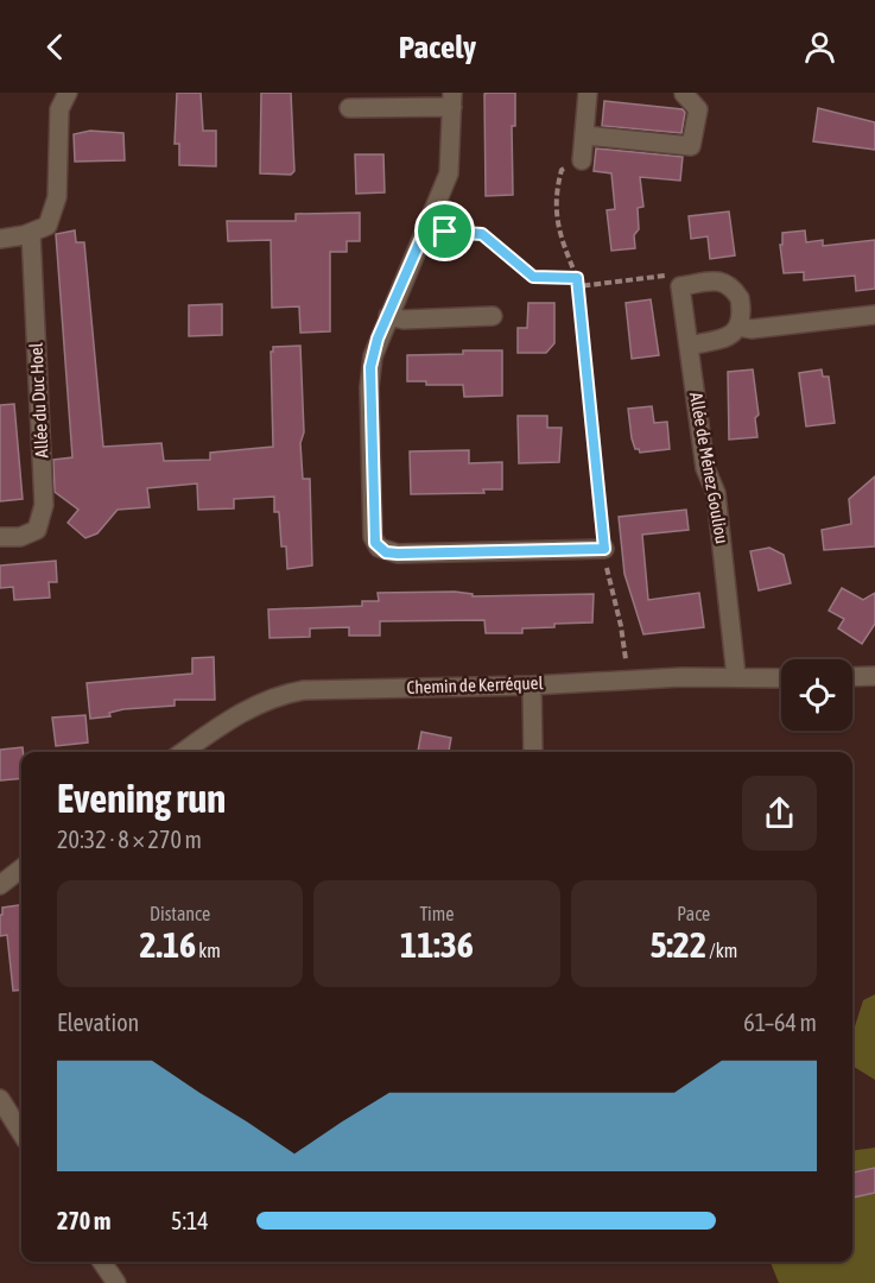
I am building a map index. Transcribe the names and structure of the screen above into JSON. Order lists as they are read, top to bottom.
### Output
{
  "streets": {
    "street": ["Allée du Duc Hoel", "Allée de Ménez Gouliou", "Chemin de Kerréquel"]
  },
  "crossings": [
    ["Allée de Ménez Gouliou", "Chemin de Kerréquel"]
  ],
  "page": {
    "header": "Pacely",
    "heading": ["Evening run", "20:32 · 8 × 270 m"],
    "stats": [
      ["Distance", "2.16 km"],
      ["Time", "11:36"],
      ["Pace", "5:22 /km"]
    ],
    "chart": ["Elevation", "61–64 m"],
    "list": [
      {
        "name": "270 m",
        "note": "5:14"
      }
    ]
  }
}
